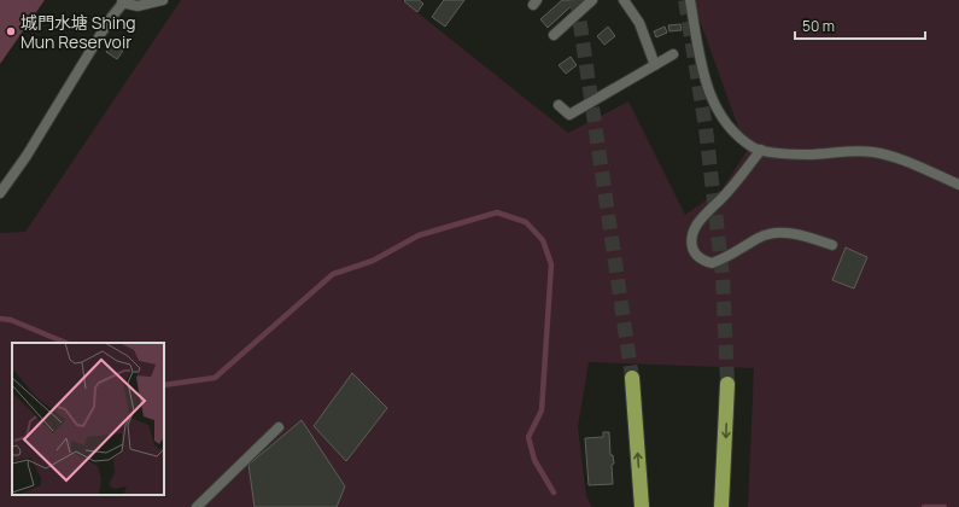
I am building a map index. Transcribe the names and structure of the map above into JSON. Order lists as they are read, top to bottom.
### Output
{
  "places": ["城門水塘 Shing Mun Reservoir"],
  "scale_bar": "50 m"
}
